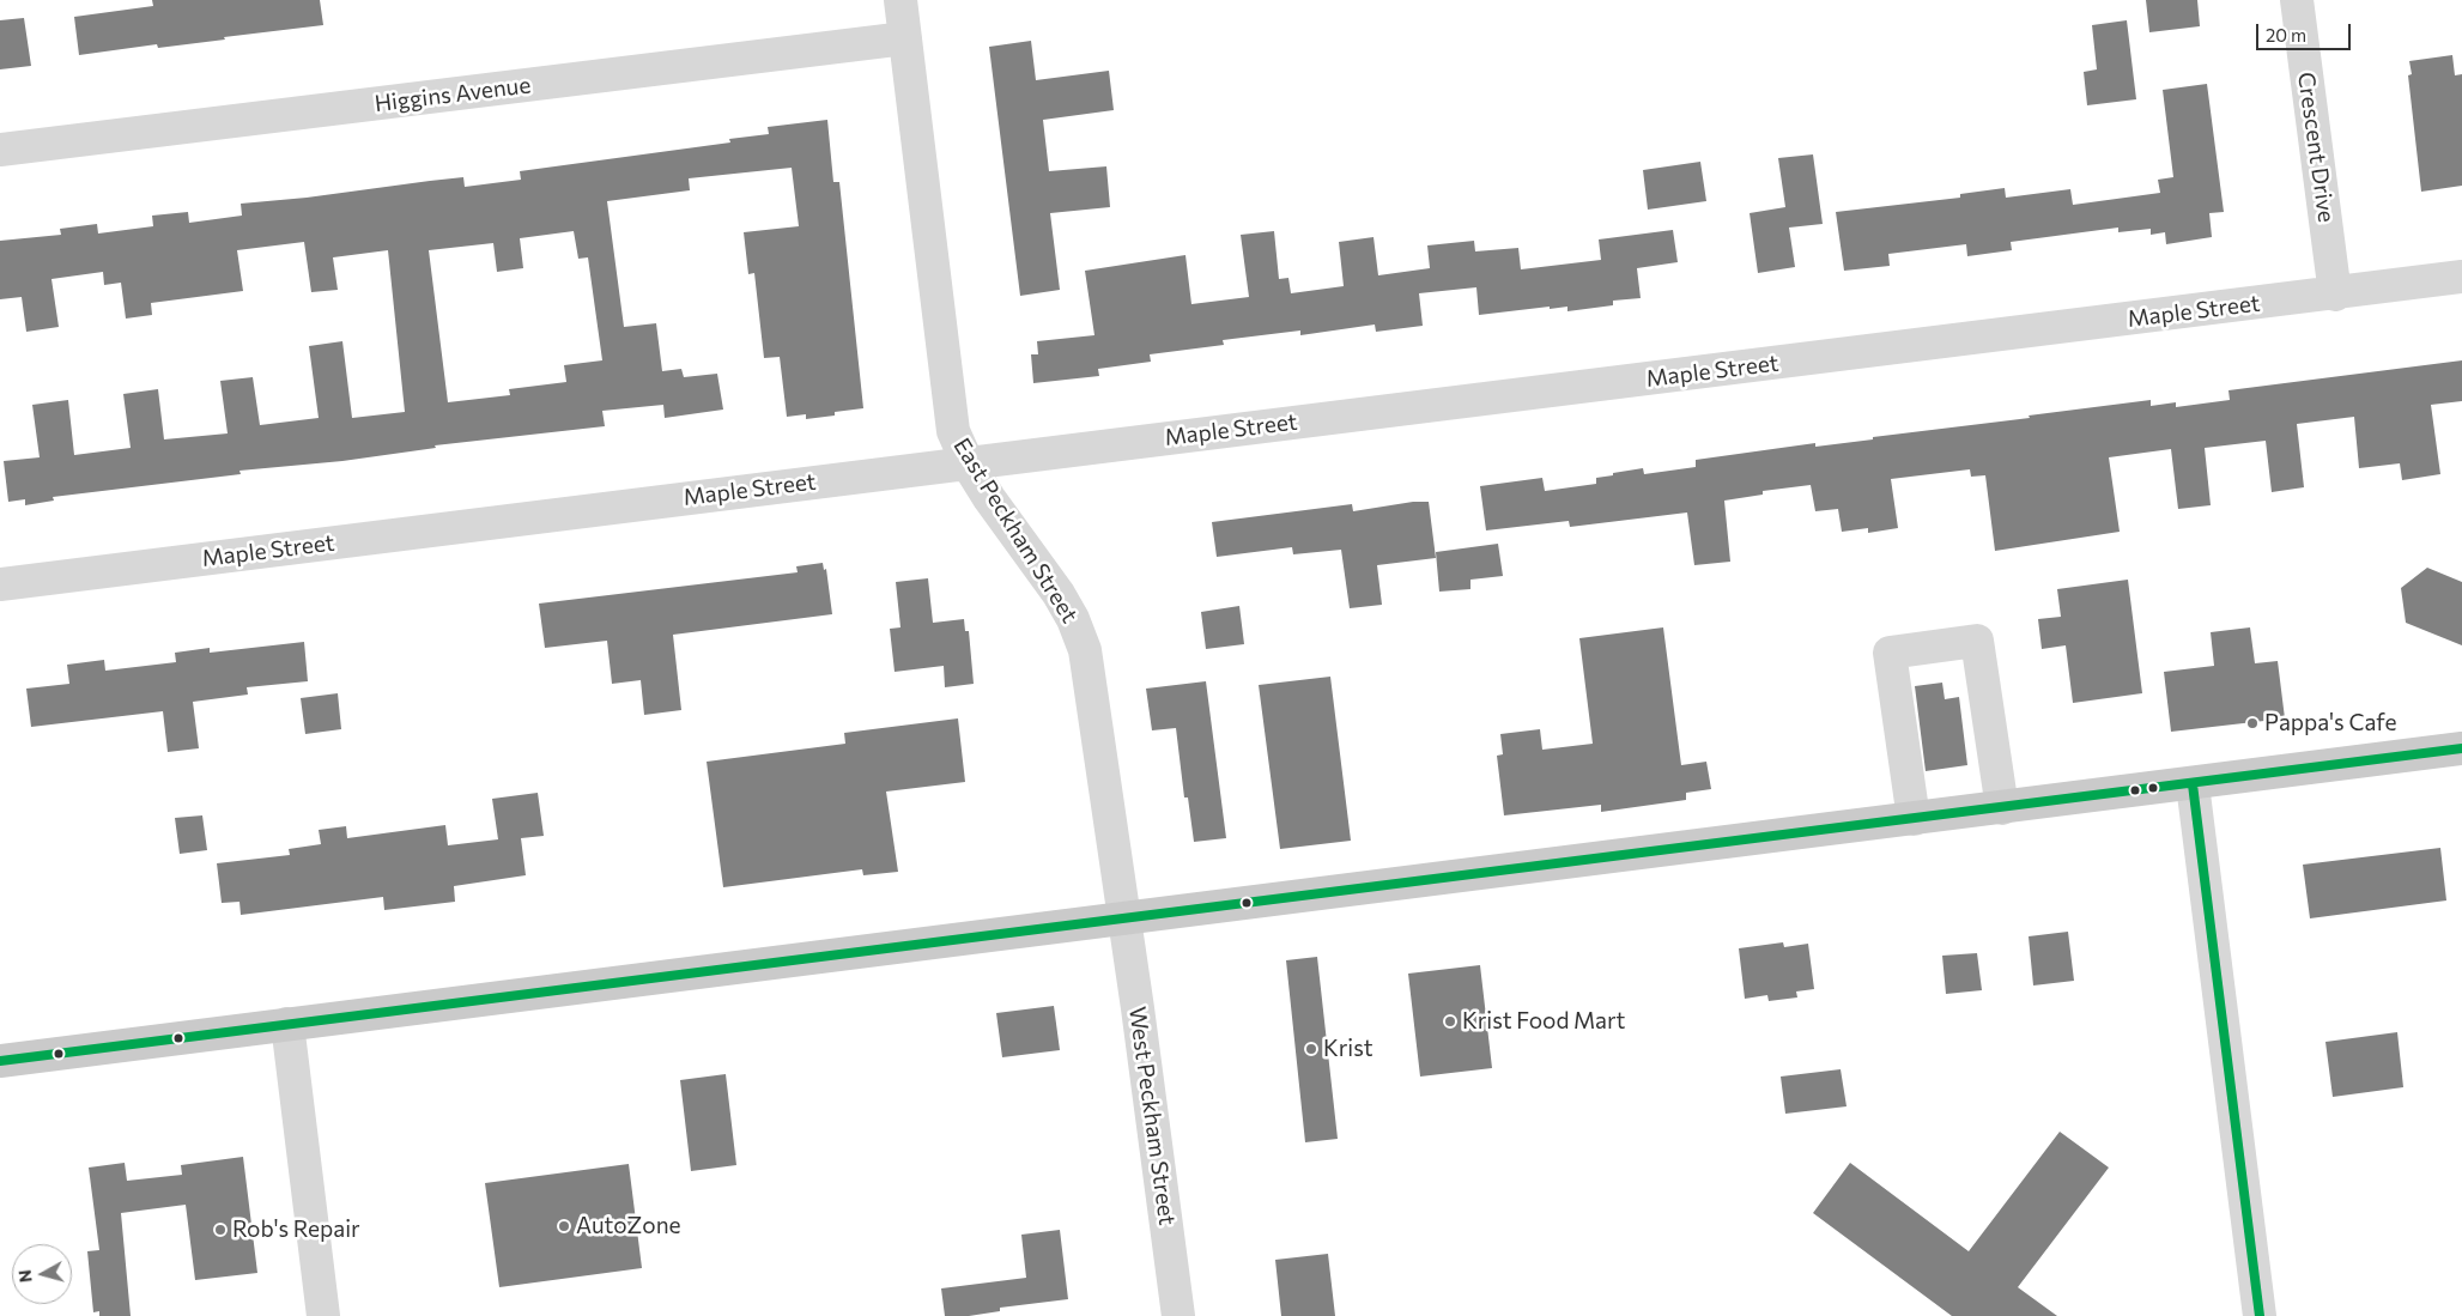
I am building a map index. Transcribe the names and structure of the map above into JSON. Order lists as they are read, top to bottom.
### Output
{
  "streets": {
    "street": [
      "Higgins Avenue",
      "Crescent Drive",
      "Maple Street",
      "East Peckham Street",
      "West Peckham Street"
    ]
  },
  "crossings": [
    ["Higgins Avenue", "East Peckham Street"],
    ["Crescent Drive", "Maple Street"],
    ["Maple Street", "East Peckham Street"],
    ["East Peckham Street", "West Peckham Street"]
  ],
  "places": [
    "Pappa's Cafe",
    "Krist Food Mart",
    "Krist",
    "AutoZone",
    "Rob's Repair"
  ],
  "scale_bar": "20 m",
  "north": "left"
}
